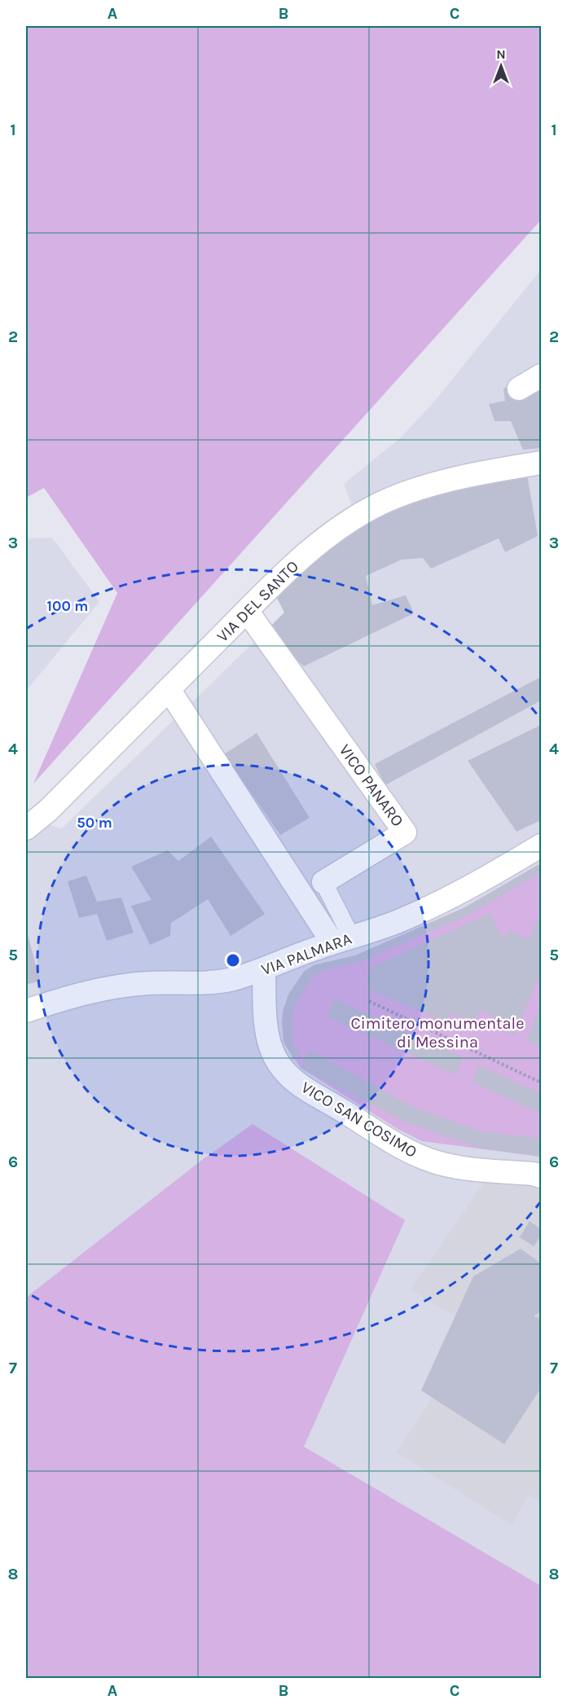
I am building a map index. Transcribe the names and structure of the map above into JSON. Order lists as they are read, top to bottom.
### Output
{
  "streets": {
    "street": [
      "VIA DEL SANTO",
      "VICO PANARO",
      "VIA PALMARA",
      "VICO SAN COSIMO"
    ]
  },
  "crossings": [
    ["VIA DEL SANTO", "VICO PANARO"],
    ["VICO PANARO", "VIA PALMARA"],
    ["VIA PALMARA", "VICO SAN COSIMO"]
  ],
  "parks": ["Cimitero monumentale di Messina"],
  "north": "top",
  "grid": {
    "columns": ["A", "B", "C"],
    "rows": [
      "1",
      "2",
      "3",
      "4",
      "5",
      "6",
      "7",
      "8"
    ]
  },
  "rings": ["100 m", "50 m"]
}
